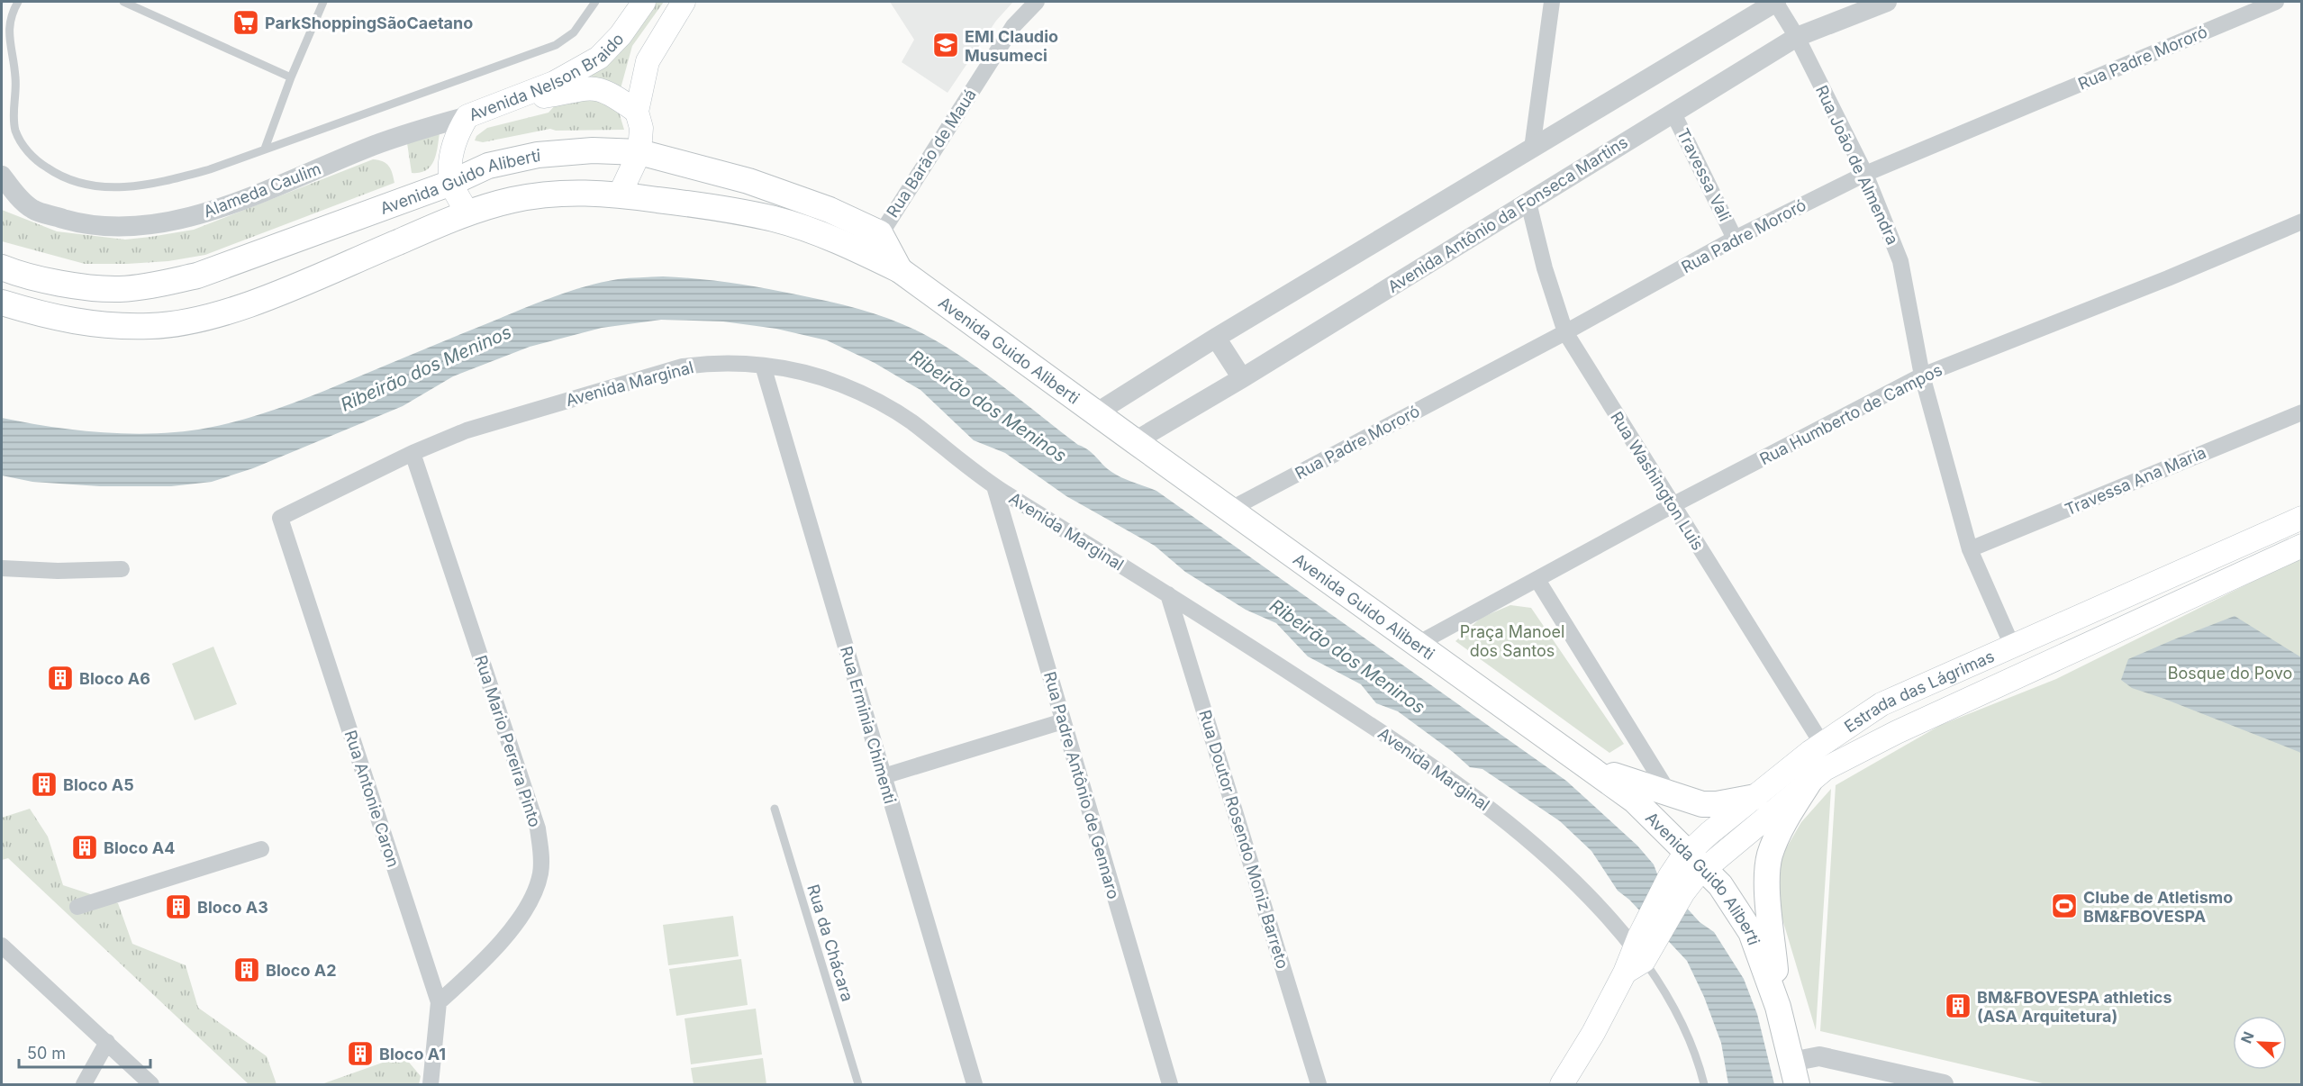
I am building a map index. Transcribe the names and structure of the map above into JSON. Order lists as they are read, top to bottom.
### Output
{
  "streets": {
    "main road": ["Avenida Nelson Braido", "Avenida Guido Aliberti", "Estrada das Lágrimas"],
    "street": [
      "Rua Padre Mororó",
      "Rua Barão de Mauá",
      "Rua João de Almendra",
      "Travessa Vali",
      "Alameda Caulim",
      "Avenida Antônio da Fonseca Martins",
      "Avenida Marginal",
      "Rua Humberto de Campos",
      "Rua Washington Luis",
      "Travessa Ana Maria",
      "Rua Erminia Chimenti",
      "Rua Mario Pereira Pinto",
      "Rua Padre Antônio de Gennaro",
      "Rua Antonie Caron",
      "Rua Doutor Rosendo Moniz Barreto"
    ],
    "lane": ["Rua da Chácara"]
  },
  "crossings": [
    ["Rua Padre Mororó", "Rua João de Almendra"],
    ["Rua Padre Mororó", "Travessa Vali"],
    ["Rua Padre Mororó", "Avenida Guido Aliberti"],
    ["Rua Padre Mororó", "Rua Washington Luis"],
    ["Avenida Nelson Braido", "Avenida Guido Aliberti"],
    ["Avenida Nelson Braido", "Alameda Caulim"],
    ["Rua Barão de Mauá", "Avenida Guido Aliberti"],
    ["Rua João de Almendra", "Avenida Antônio da Fonseca Martins"],
    ["Rua João de Almendra", "Rua Humberto de Campos"],
    ["Rua João de Almendra", "Travessa Ana Maria"],
    ["Rua João de Almendra", "Estrada das Lágrimas"],
    ["Travessa Vali", "Avenida Antônio da Fonseca Martins"],
    ["Avenida Guido Aliberti", "Avenida Antônio da Fonseca Martins"],
    ["Avenida Guido Aliberti", "Rua Humberto de Campos"],
    ["Avenida Guido Aliberti", "Estrada das Lágrimas"],
    ["Avenida Antônio da Fonseca Martins", "Rua Washington Luis"],
    ["Avenida Marginal", "Estrada das Lágrimas"],
    ["Avenida Marginal", "Rua Erminia Chimenti"],
    ["Avenida Marginal", "Rua Mario Pereira Pinto"],
    ["Avenida Marginal", "Rua Padre Antônio de Gennaro"],
    ["Avenida Marginal", "Rua Antonie Caron"],
    ["Avenida Marginal", "Rua Doutor Rosendo Moniz Barreto"],
    ["Rua Humberto de Campos", "Rua Washington Luis"],
    ["Rua Washington Luis", "Estrada das Lágrimas"],
    ["Rua Mario Pereira Pinto", "Rua Antonie Caron"]
  ],
  "water": ["Ribeirão dos Meninos"],
  "parks": ["Praça Manoel dos Santos", "Bosque do Povo"],
  "places": {
    "supermarket": ["ParkShoppingSãoCaetano"],
    "school or university": ["EMI Claudio Musumeci"],
    "building": [
      "Bloco A6",
      "Bloco A5",
      "Bloco A4",
      "Bloco A3",
      "Bloco A2",
      "BM&FBOVESPA athletics (ASA Arquitetura)",
      "Bloco A1"
    ],
    "sports": ["Clube de Atletismo BM&FBOVESPA"]
  },
  "scale_bar": "50 m",
  "north": "top left"
}
